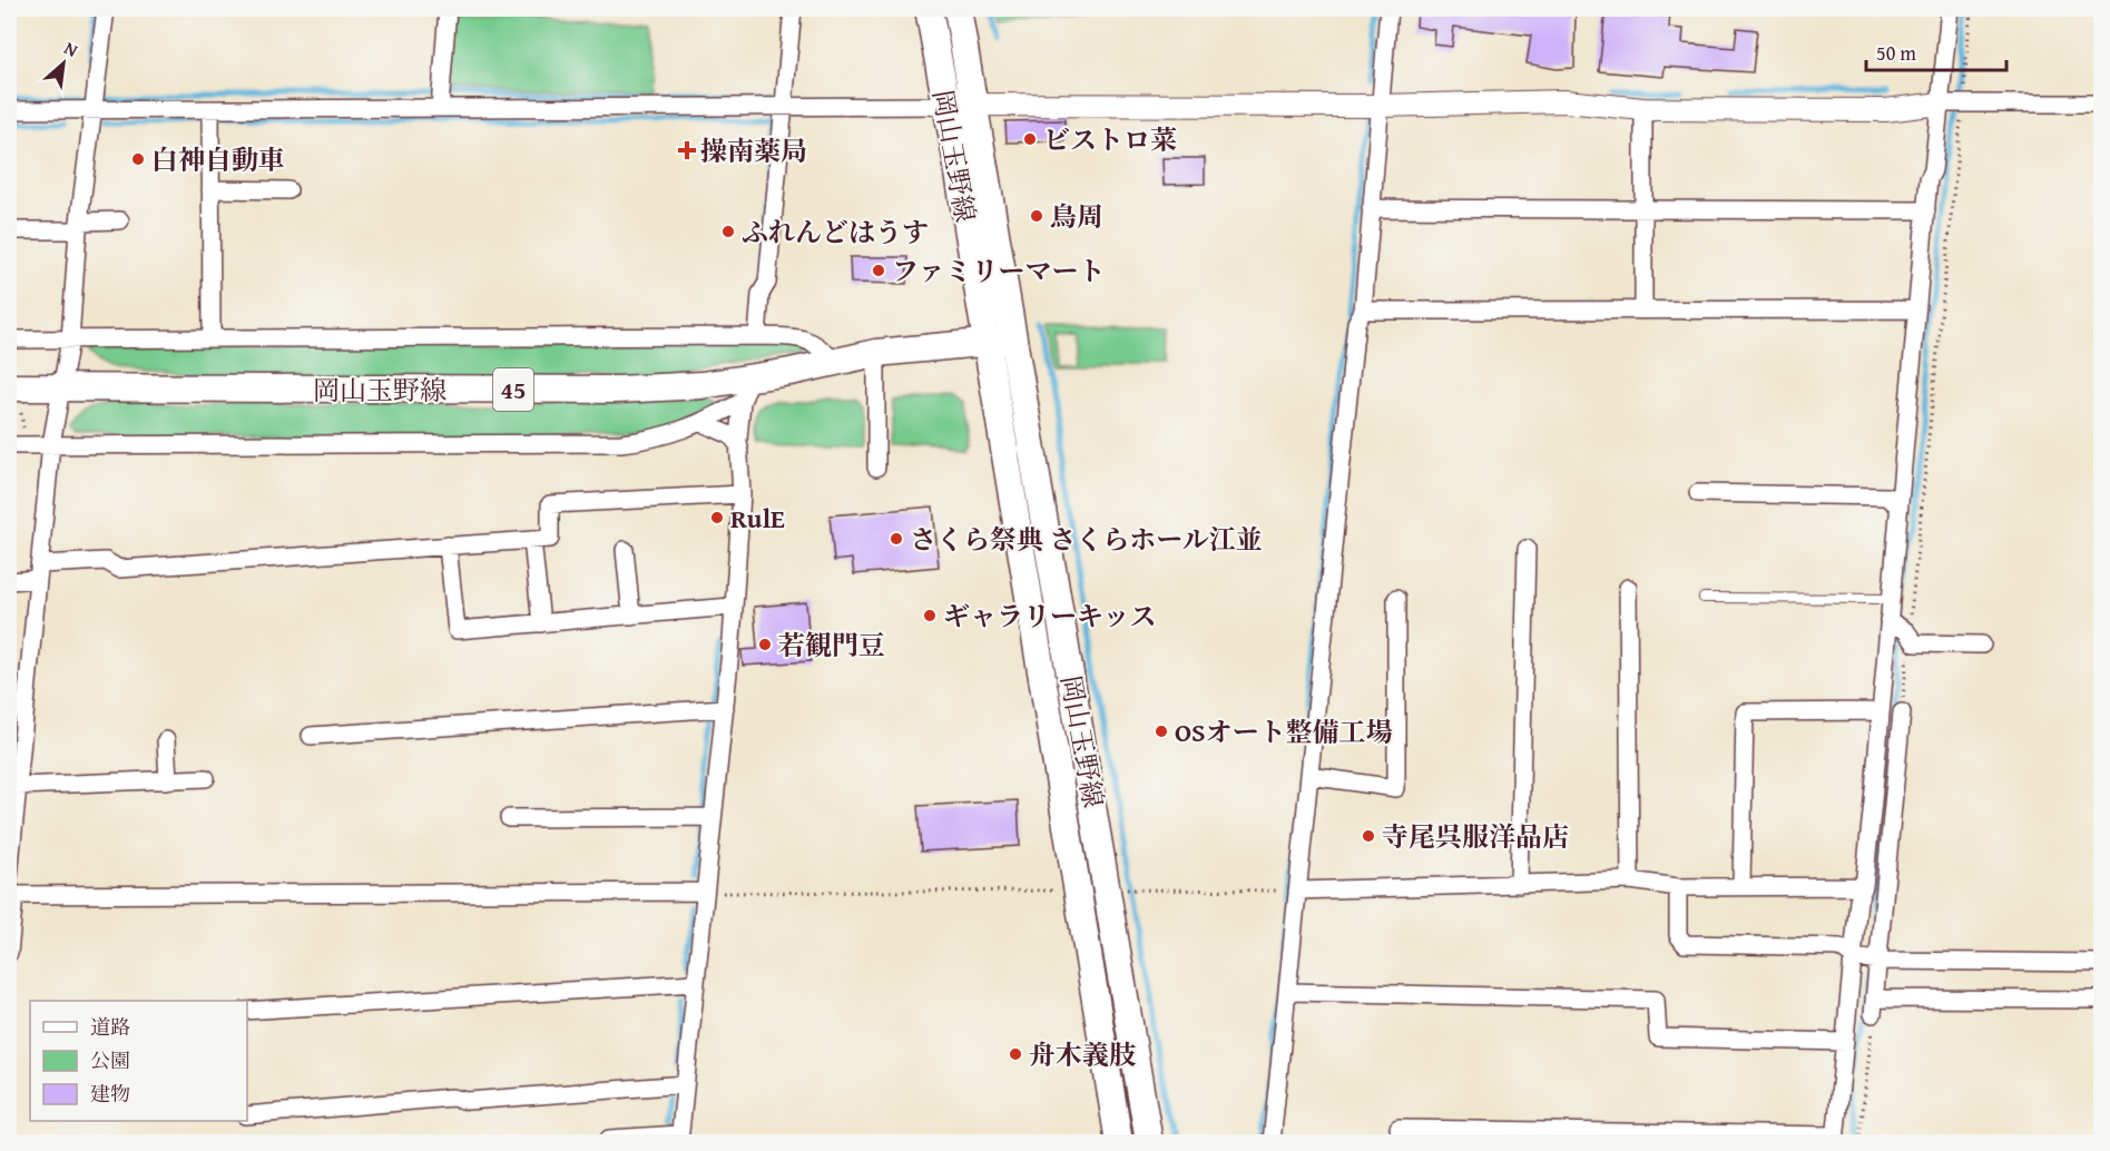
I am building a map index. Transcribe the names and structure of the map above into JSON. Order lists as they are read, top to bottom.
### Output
{
  "streets": {
    "main road": ["岡山玉野線", "45"]
  },
  "places": {
    "other": [
      "ビストロ菜",
      "白神自動車",
      "鳥周",
      "ふれんどはうす",
      "ファミリーマート",
      "RulE",
      "さくら祭典 さくらホール江並",
      "ギャラリーキッス",
      "若観門豆",
      "OSオート整備工場",
      "寺尾呉服洋品店",
      "舟木義肢"
    ],
    "health": ["操南薬局"]
  },
  "legend": ["道路", "公園", "建物"],
  "scale_bar": "50 m",
  "north": "top right"
}
